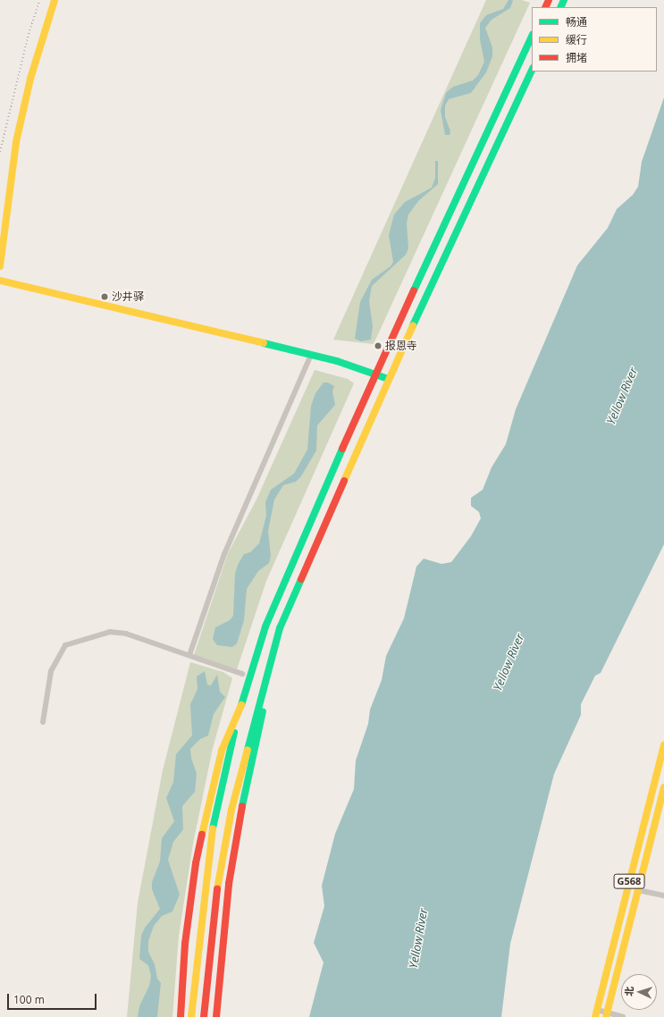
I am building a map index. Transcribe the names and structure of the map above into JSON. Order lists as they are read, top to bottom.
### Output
{
  "streets": {
    "main road": ["G568"]
  },
  "water": ["Yellow River"],
  "places": ["沙井驿", "报恩寺"],
  "legend": ["畅通", "缓行", "拥堵"],
  "scale_bar": "100 m",
  "north": "left"
}
